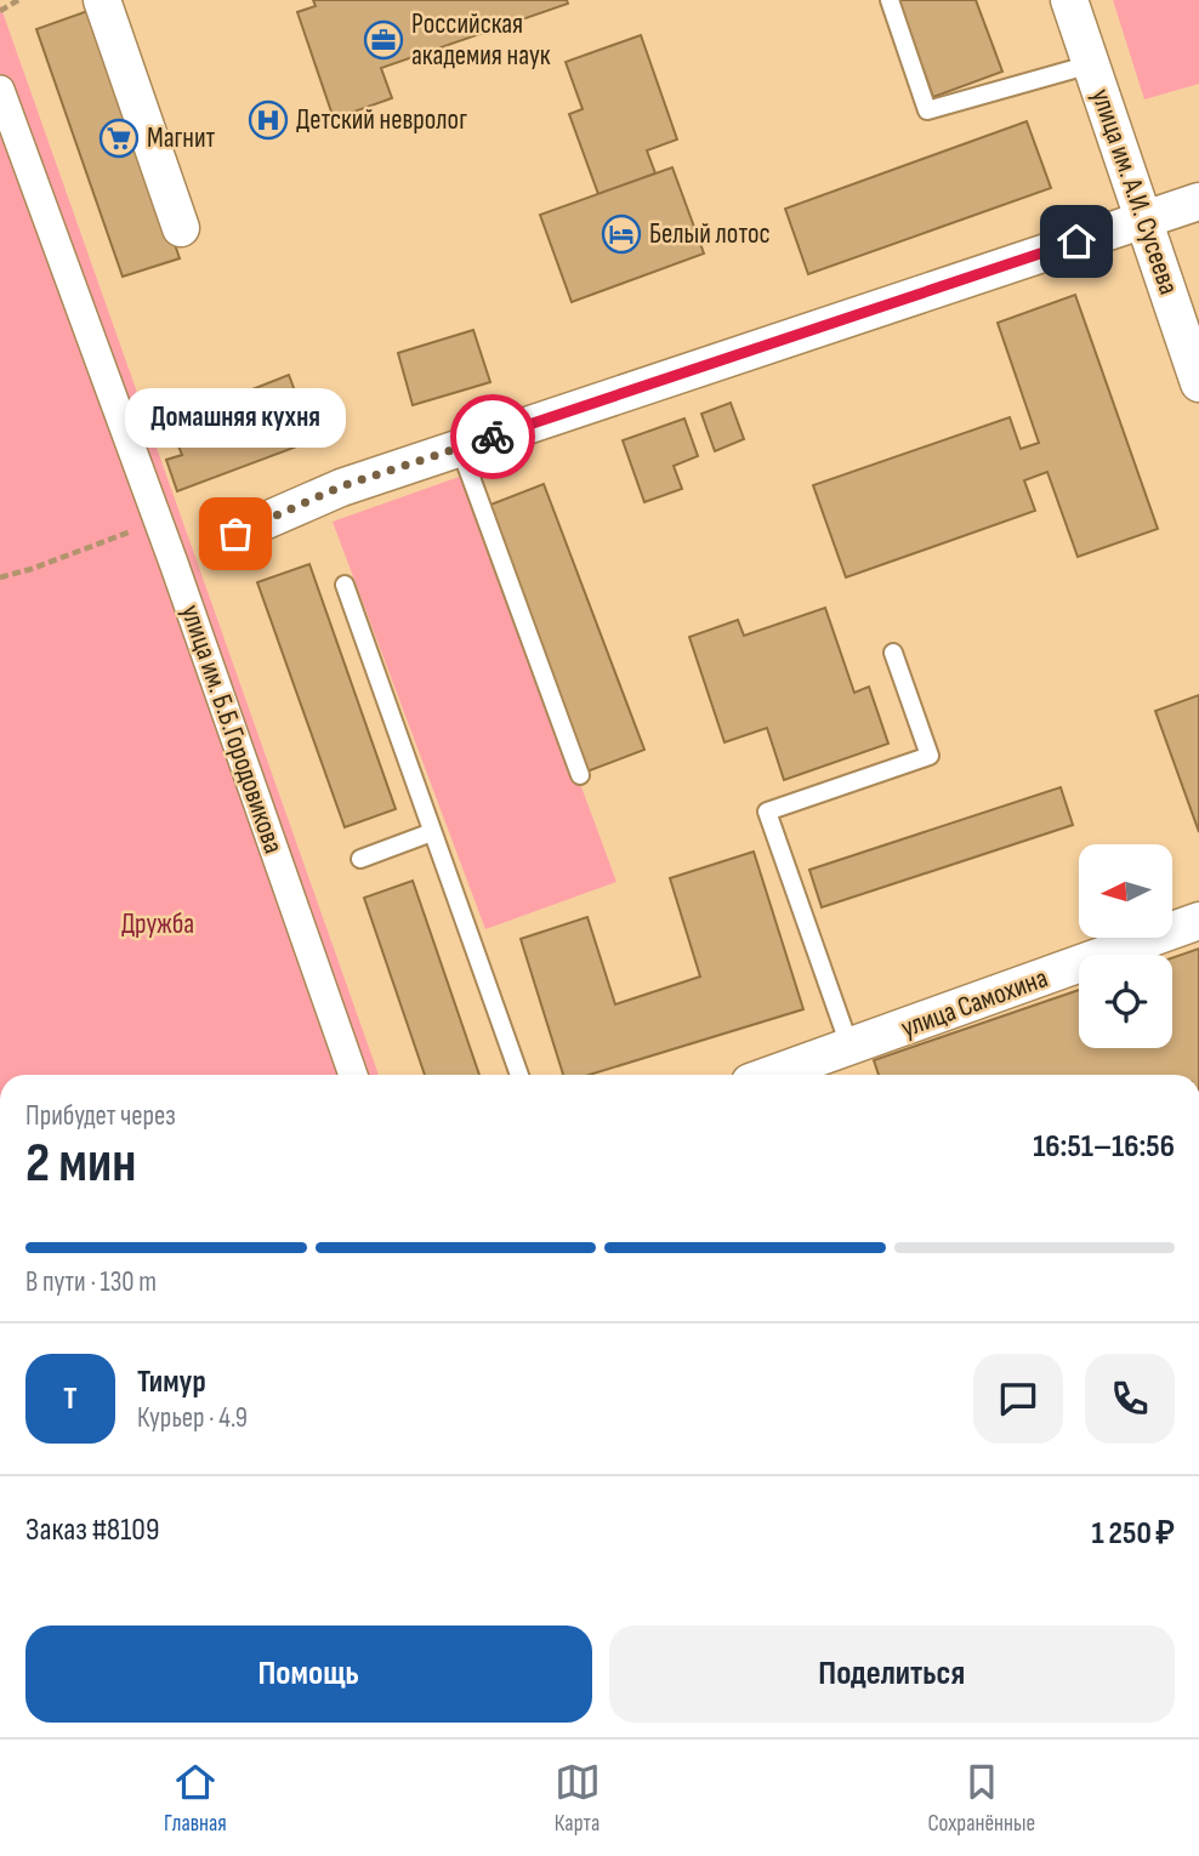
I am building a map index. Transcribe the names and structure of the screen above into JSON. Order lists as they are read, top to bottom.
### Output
{
  "streets": {
    "street": ["улица им. А.И. Сусеева", "улица им. Б.Б.Городовикова", "улица Самохина"]
  },
  "parks": ["Дружба"],
  "places": {
    "office": ["Российская академия наук"],
    "hospital": ["Детский невролог"],
    "supermarket": ["Магнит"],
    "hotel": ["Белый лотос"],
    "other": ["Домашняя кухня"]
  },
  "north": "left",
  "page": {
    "bubble": "Домашняя кухня",
    "heading": ["2 мин", "Прибудет через", "16:51–16:56"],
    "panel": [
      "Тимур",
      "Курьер · 4.9",
      "Заказ #8109",
      "1 250 ₽"
    ],
    "bar": "В пути · 130 m",
    "round": "Т",
    "buttons": ["Помощь", "Поделиться"],
    "tabs": ["Главная", "Карта", "Сохранённые"]
  }
}
